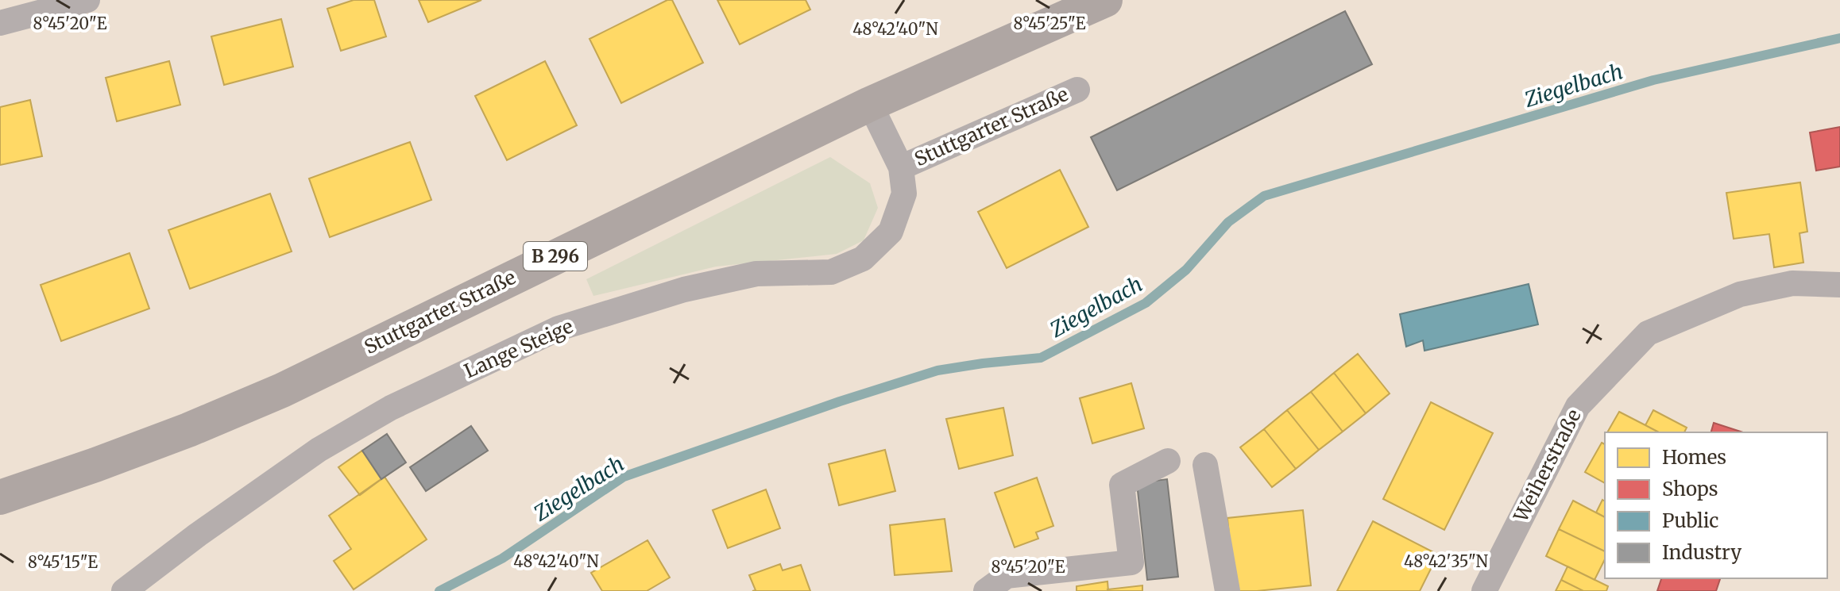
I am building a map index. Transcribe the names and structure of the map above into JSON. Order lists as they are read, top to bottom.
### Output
{
  "streets": {
    "main road": ["Stuttgarter Straße", "B 296"],
    "street": ["Lange Steige", "Weiherstraße"]
  },
  "crossings": [
    ["Stuttgarter Straße", "Lange Steige"]
  ],
  "water": ["Ziegelbach"],
  "legend": [
    "Homes",
    "Shops",
    "Public",
    "Industry"
  ],
  "coordinates": [
    "8°45'25\"E",
    "8°45'20\"E",
    "48°42'40\"N",
    "48°42'35\"N",
    "8°45'15\"E"
  ]
}
